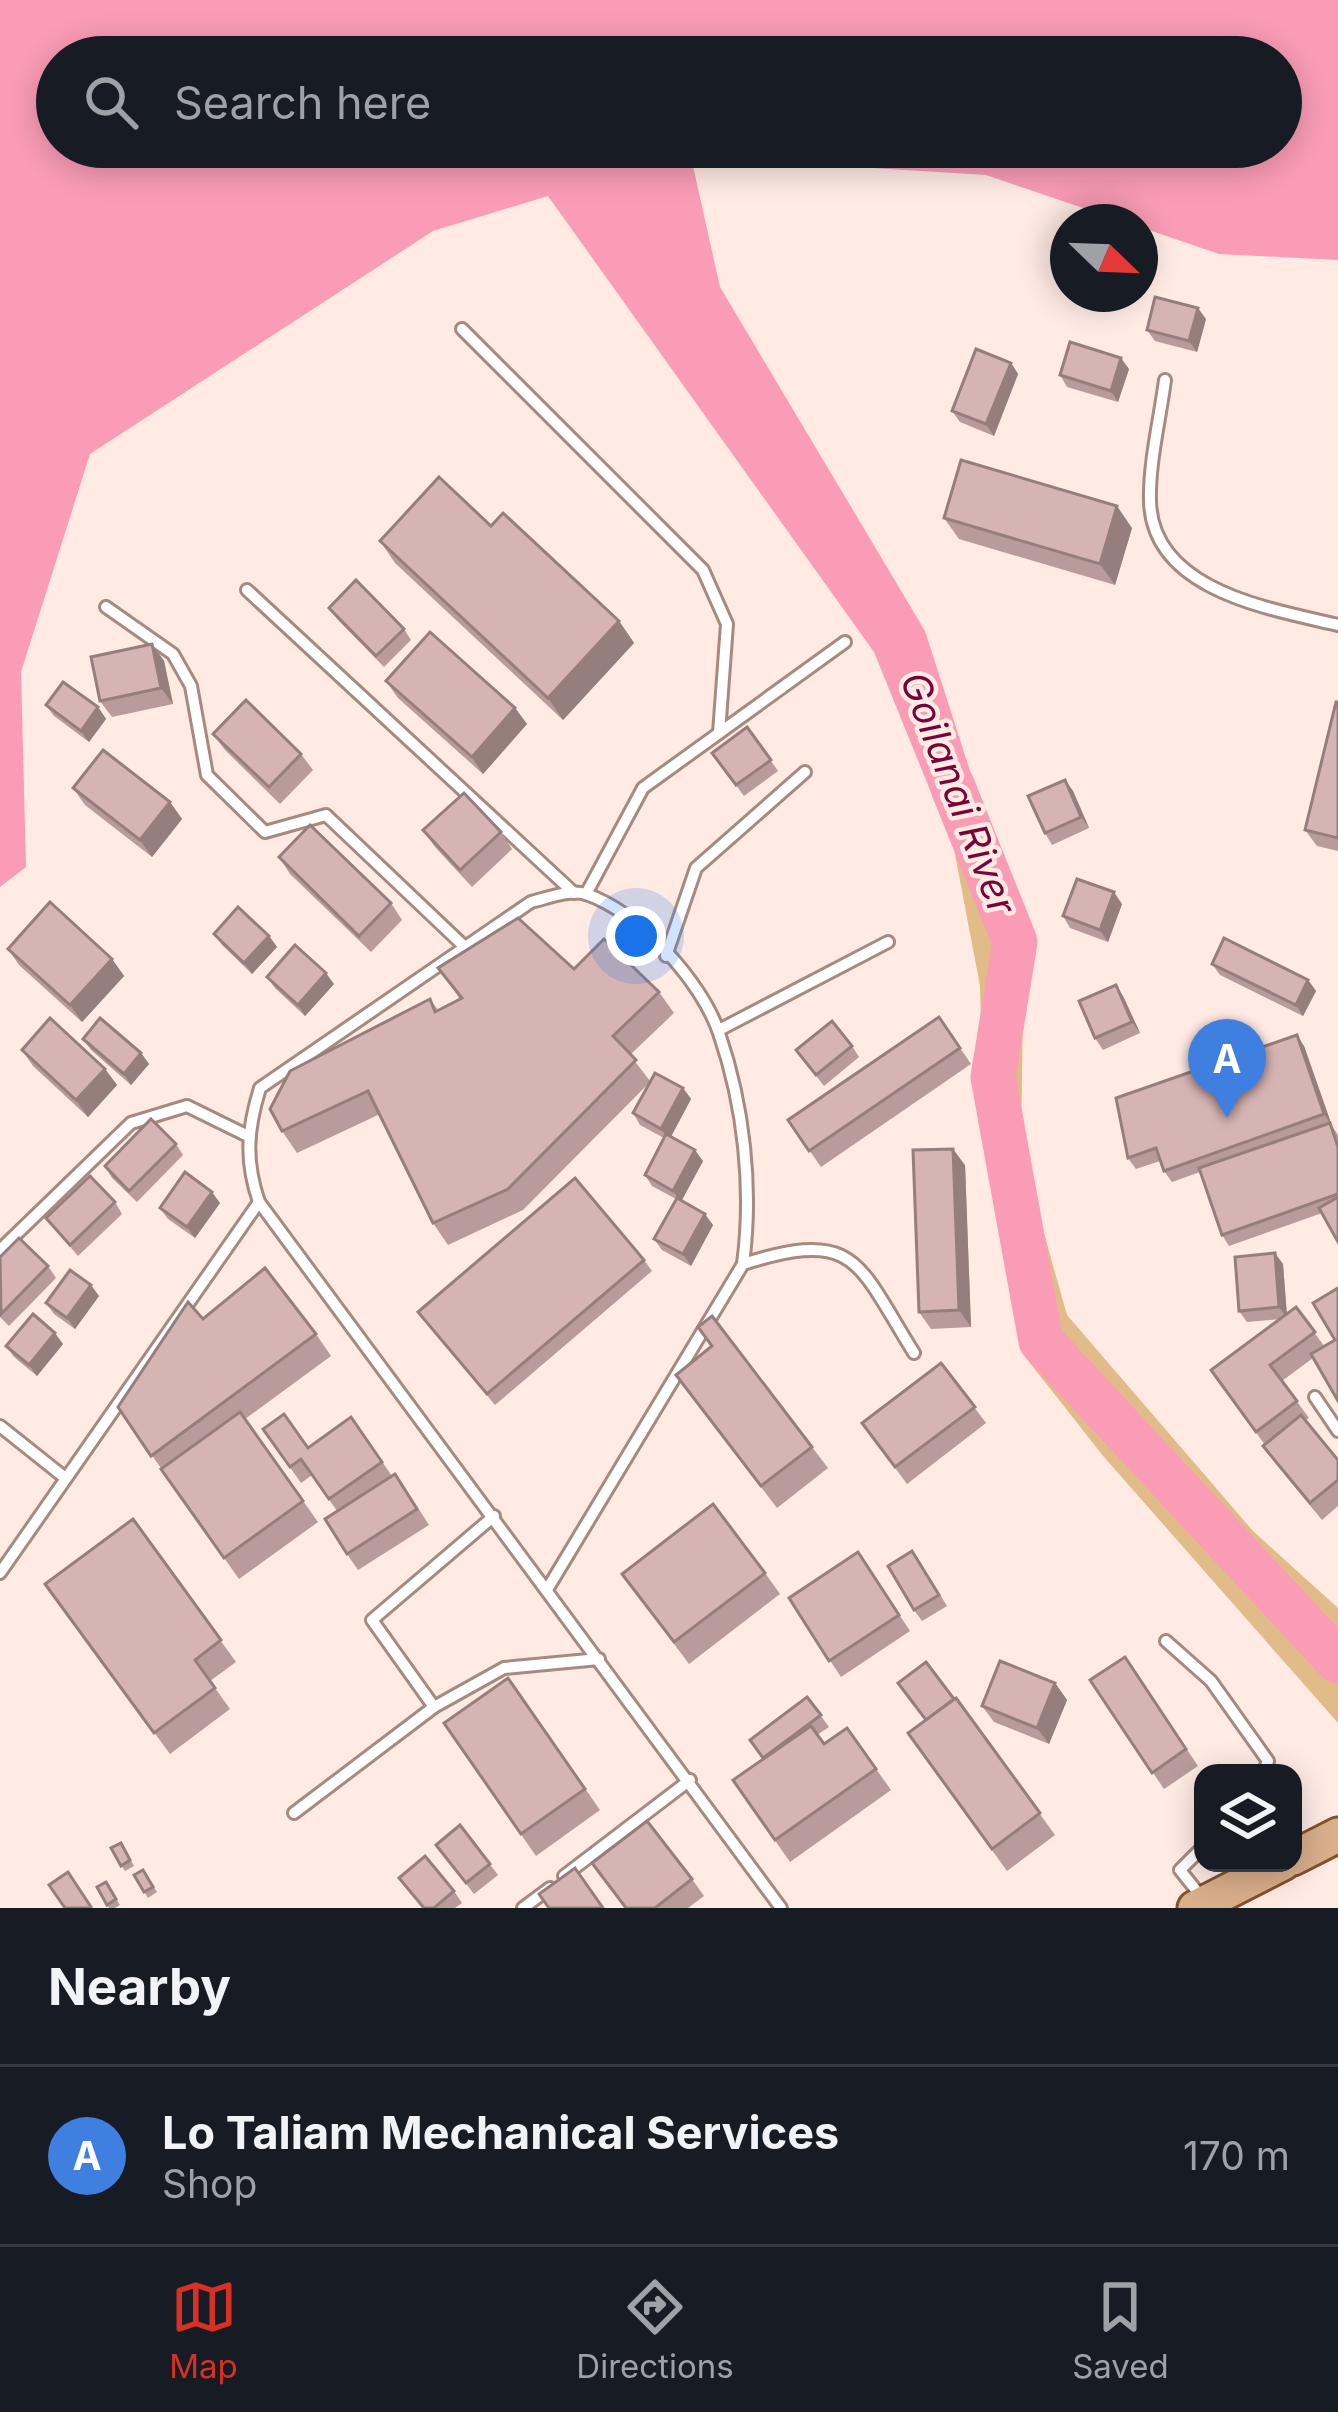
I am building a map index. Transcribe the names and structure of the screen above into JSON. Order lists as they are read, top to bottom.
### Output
{
  "water": ["Goilanai River"],
  "north": "bottom right",
  "page": {
    "search": "Search here",
    "pins": "A",
    "heading": "Nearby",
    "list": [
      {
        "mark": "A",
        "name": "Lo Taliam Mechanical Services",
        "note": "Shop",
        "value": "170 m"
      }
    ],
    "nav": ["Map", "Directions", "Saved"]
  }
}
